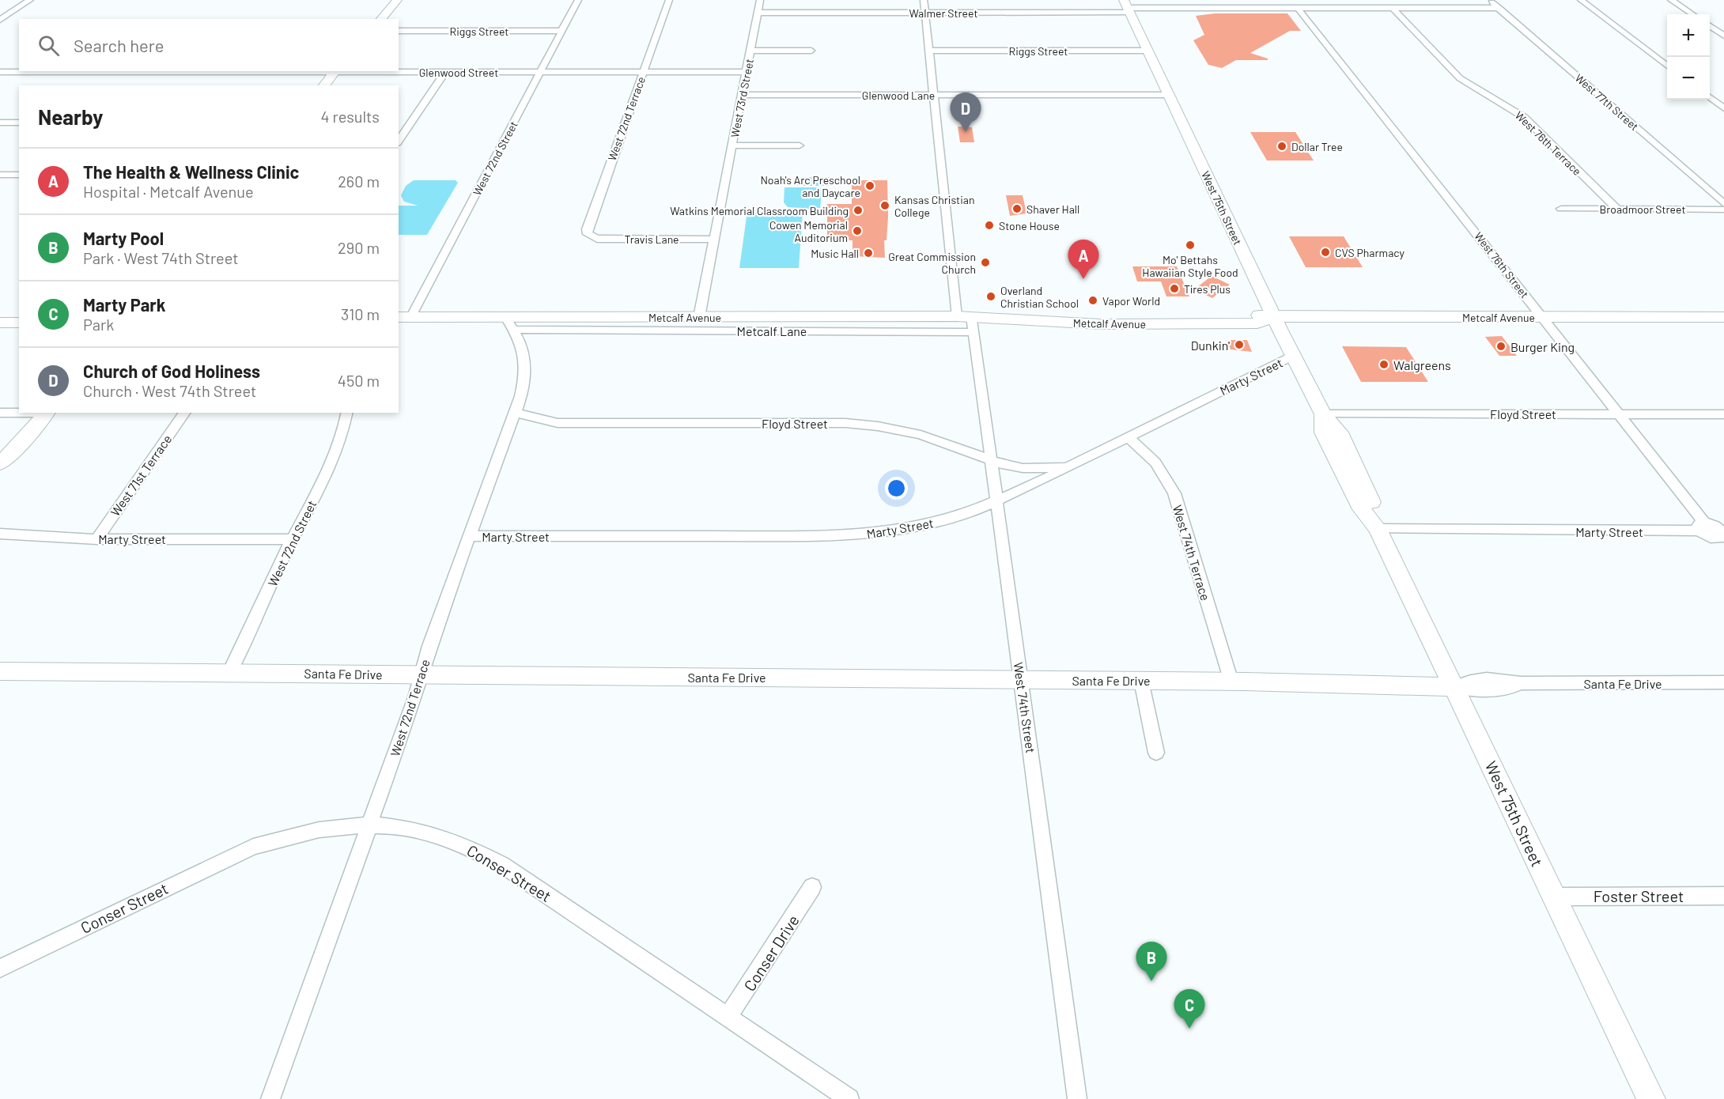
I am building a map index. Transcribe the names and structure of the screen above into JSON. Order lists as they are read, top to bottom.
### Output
{
  "streets": {
    "main road": ["West 75th Street", "Metcalf Avenue", "Santa Fe Drive"],
    "street": [
      "Walmer Street",
      "Riggs Street",
      "Glenwood Street",
      "Glenwood Lane",
      "West 73rd Street",
      "West 77th Street",
      "West 72nd Terrace",
      "West 76th Terrace",
      "West 72nd Street",
      "Broadmoor Street",
      "Travis Lane",
      "West 76th Street",
      "Metcalf Lane",
      "Marty Street",
      "Floyd Street",
      "West 71st Terrace",
      "West 74th Terrace",
      "West 74th Street",
      "Conser Street",
      "Foster Street",
      "Conser Drive"
    ]
  },
  "crossings": [
    ["Walmer Street", "West 73rd Street"],
    ["Walmer Street", "West 77th Street"],
    ["Walmer Street", "West 76th Terrace"],
    ["Walmer Street", "West 75th Street"],
    ["Walmer Street", "West 76th Street"],
    ["Walmer Street", "West 74th Street"],
    ["Riggs Street", "West 72nd Street"],
    ["Riggs Street", "West 75th Street"],
    ["Riggs Street", "West 74th Street"],
    ["Glenwood Street", "West 73rd Street"],
    ["Glenwood Street", "West 72nd Terrace"],
    ["Glenwood Street", "West 72nd Street"],
    ["Glenwood Lane", "West 73rd Street"],
    ["Glenwood Lane", "West 75th Street"],
    ["Glenwood Lane", "West 74th Street"],
    ["West 73rd Street", "Travis Lane"],
    ["West 73rd Street", "Metcalf Avenue"],
    ["West 72nd Terrace", "Travis Lane"],
    ["West 72nd Terrace", "Metcalf Avenue"],
    ["West 72nd Terrace", "Metcalf Lane"],
    ["West 72nd Terrace", "Marty Street"],
    ["West 72nd Terrace", "Floyd Street"],
    ["West 72nd Terrace", "Santa Fe Drive"],
    ["West 72nd Terrace", "Conser Street"],
    ["West 76th Terrace", "Broadmoor Street"],
    ["West 72nd Street", "Metcalf Avenue"],
    ["West 72nd Street", "Marty Street"],
    ["West 72nd Street", "Santa Fe Drive"],
    ["West 75th Street", "Metcalf Avenue"],
    ["West 75th Street", "Marty Street"],
    ["West 75th Street", "Floyd Street"],
    ["West 75th Street", "Santa Fe Drive"],
    ["West 75th Street", "Foster Street"],
    ["West 76th Street", "Metcalf Avenue"],
    ["West 76th Street", "Marty Street"],
    ["West 76th Street", "Floyd Street"],
    ["Metcalf Avenue", "Metcalf Lane"],
    ["Metcalf Avenue", "West 74th Street"],
    ["Metcalf Lane", "West 74th Street"],
    ["Marty Street", "Floyd Street"],
    ["Marty Street", "West 71st Terrace"],
    ["Marty Street", "West 74th Terrace"],
    ["Marty Street", "West 74th Street"],
    ["Floyd Street", "West 74th Street"],
    ["West 74th Terrace", "Santa Fe Drive"],
    ["Santa Fe Drive", "West 74th Street"],
    ["Conser Street", "Conser Drive"]
  ],
  "places": [
    "Dollar Tree",
    "Noah's Arc Preschool and Daycare",
    "Kansas Christian College",
    "Shaver Hall",
    "Watkins Memorial Classroom Building",
    "Stone House",
    "Cowen Memorial Auditorium",
    "Mo' Bettahs Hawaiian Style Food",
    "CVS Pharmacy",
    "Music Hall",
    "Great Commission Church",
    "Tires Plus",
    "Overland Christian School",
    "Vapor World",
    "Dunkin'",
    "Burger King",
    "Walgreens"
  ],
  "page": {
    "map_buttons": ["+", "−"],
    "search": "Search here",
    "heading": ["Nearby", "4 results"],
    "pins": [
      "D",
      "A",
      "B",
      "C"
    ],
    "list": [
      {
        "mark": "A",
        "name": "The Health & Wellness Clinic",
        "note": "Hospital · Metcalf Avenue",
        "value": "260 m"
      },
      {
        "mark": "B",
        "name": "Marty Pool",
        "note": "Park · West 74th Street",
        "value": "290 m"
      },
      {
        "mark": "C",
        "name": "Marty Park",
        "note": "Park",
        "value": "310 m"
      },
      {
        "mark": "D",
        "name": "Church of God Holiness",
        "note": "Church · West 74th Street",
        "value": "450 m"
      }
    ]
  }
}
